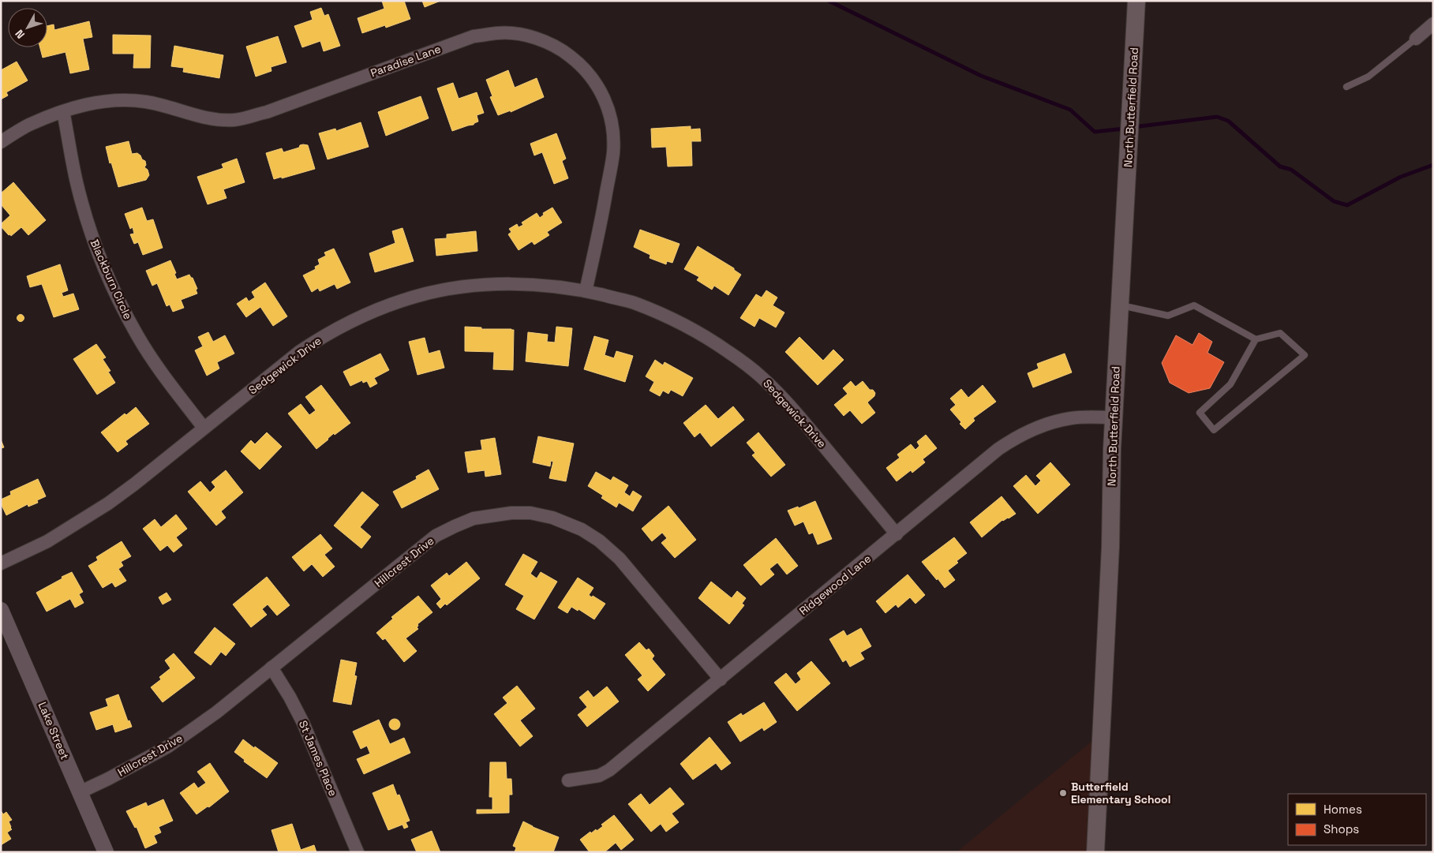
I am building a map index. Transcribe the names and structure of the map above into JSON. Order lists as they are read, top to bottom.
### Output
{
  "streets": {
    "main road": ["North Butterfield Road"],
    "street": [
      "Paradise Lane",
      "Blackburn Circle",
      "Sedgewick Drive",
      "Hillcrest Drive",
      "Ridgewood Lane",
      "Lake Street",
      "St James Place"
    ]
  },
  "crossings": [
    ["Paradise Lane", "Blackburn Circle"],
    ["Paradise Lane", "Sedgewick Drive"],
    ["North Butterfield Road", "Ridgewood Lane"],
    ["Blackburn Circle", "Sedgewick Drive"],
    ["Sedgewick Drive", "Ridgewood Lane"],
    ["Hillcrest Drive", "Ridgewood Lane"],
    ["Hillcrest Drive", "Lake Street"],
    ["Hillcrest Drive", "St James Place"]
  ],
  "places": ["Butterfield Elementary School"],
  "legend": ["Homes", "Shops"],
  "north": "bottom left"
}
